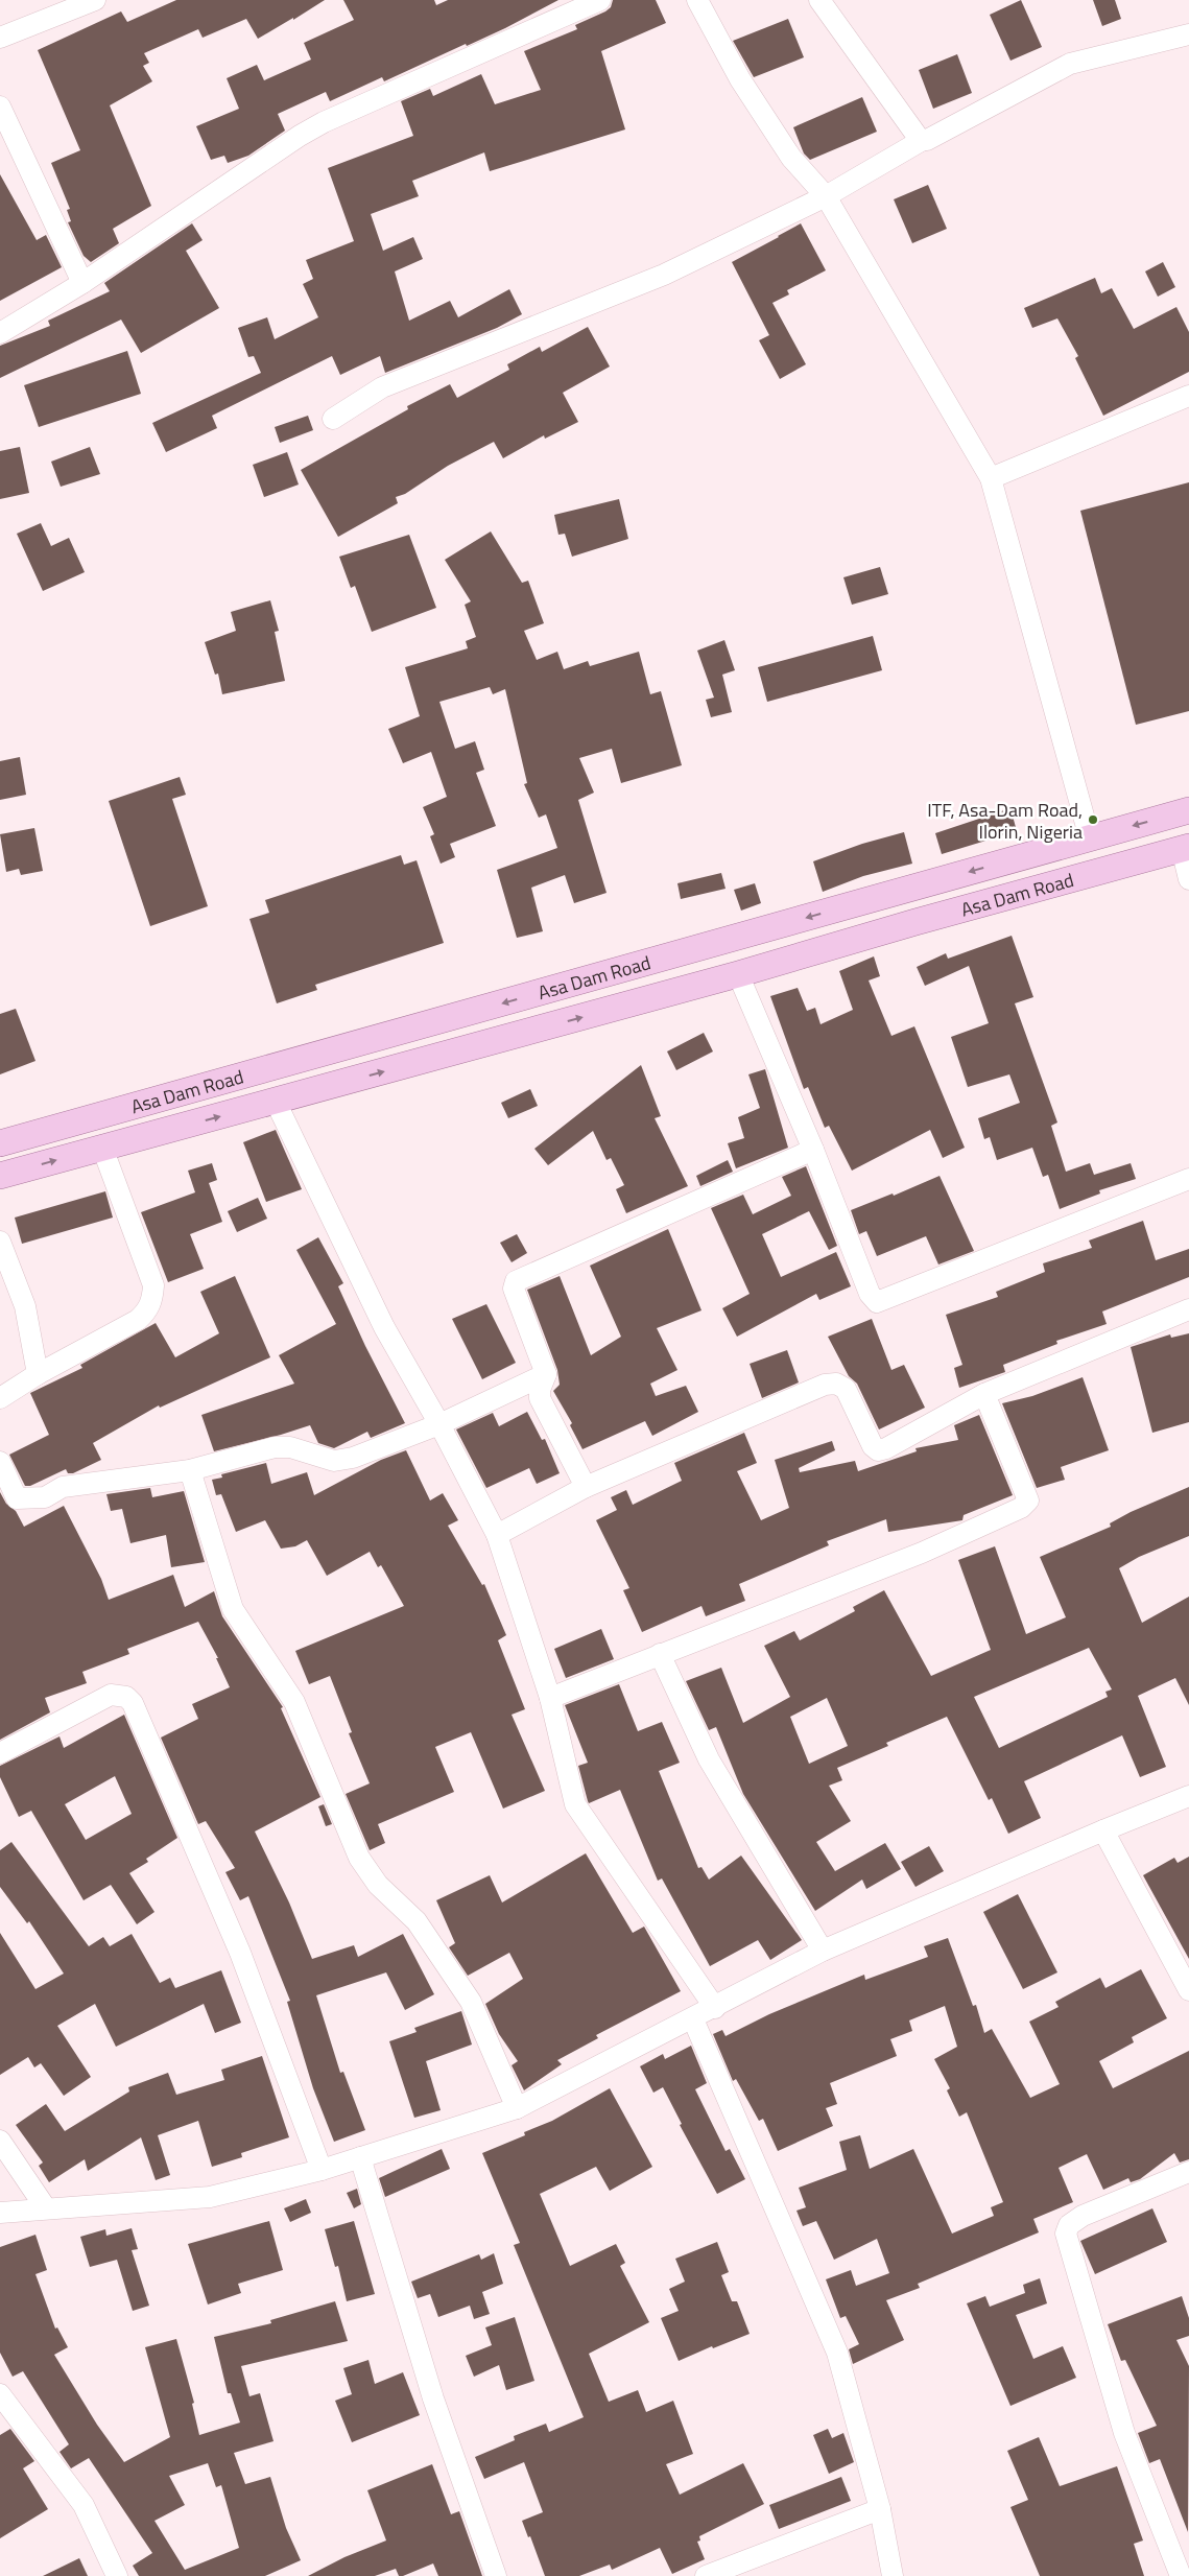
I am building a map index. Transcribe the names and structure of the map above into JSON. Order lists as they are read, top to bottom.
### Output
{
  "streets": {
    "main road": ["Asa Dam Road"]
  },
  "places": ["ITF, Asa-Dam Road, Ilorin, Nigeria"]
}
